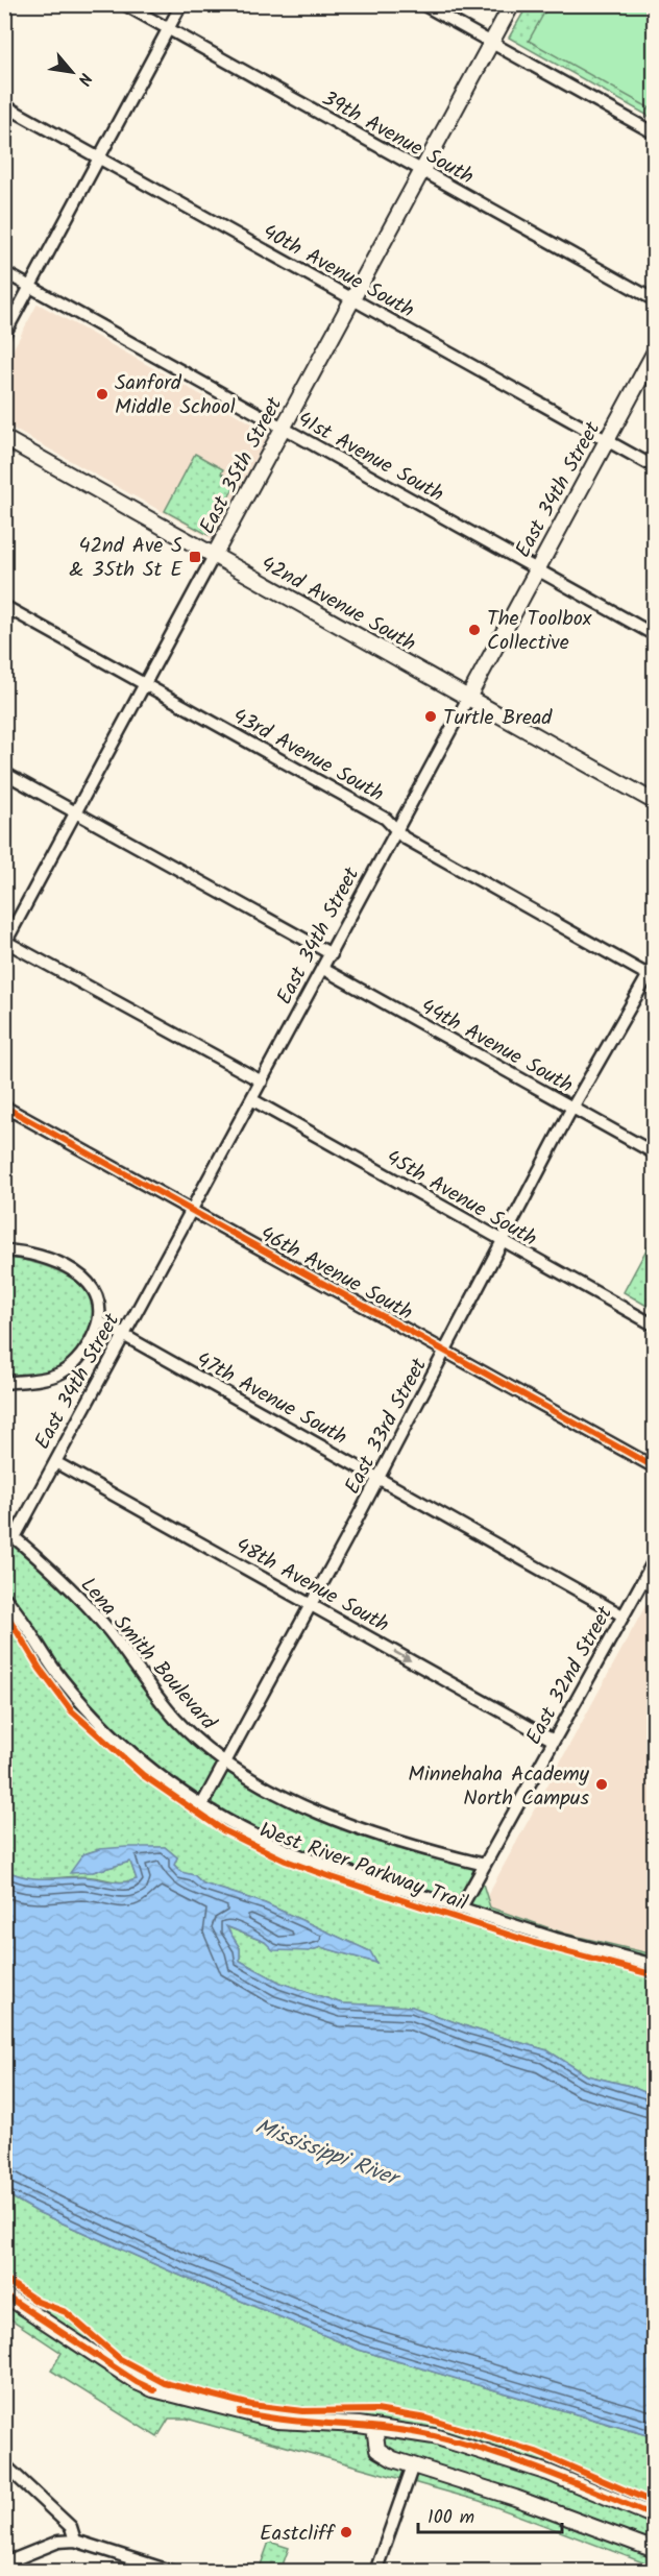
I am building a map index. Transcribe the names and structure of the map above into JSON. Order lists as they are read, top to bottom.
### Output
{
  "streets": {
    "street": [
      "39th Avenue South",
      "40th Avenue South",
      "41st Avenue South",
      "East 35th Street",
      "East 34th Street",
      "42nd Avenue South",
      "43rd Avenue South",
      "44th Avenue South",
      "45th Avenue South",
      "46th Avenue South",
      "47th Avenue South",
      "East 33rd Street",
      "48th Avenue South",
      "Lena Smith Boulevard",
      "East 32nd Street"
    ],
    "cycle path": ["West River Parkway Trail"]
  },
  "crossings": [
    ["39th Avenue South", "East 35th Street"],
    ["40th Avenue South", "East 35th Street"],
    ["40th Avenue South", "East 34th Street"],
    ["41st Avenue South", "East 35th Street"],
    ["41st Avenue South", "East 34th Street"],
    ["East 35th Street", "42nd Avenue South"],
    ["East 35th Street", "43rd Avenue South"],
    ["East 34th Street", "42nd Avenue South"],
    ["East 34th Street", "43rd Avenue South"],
    ["East 34th Street", "44th Avenue South"],
    ["East 34th Street", "45th Avenue South"],
    ["East 34th Street", "46th Avenue South"],
    ["East 34th Street", "47th Avenue South"],
    ["East 34th Street", "48th Avenue South"],
    ["East 34th Street", "Lena Smith Boulevard"],
    ["43rd Avenue South", "East 33rd Street"],
    ["44th Avenue South", "East 33rd Street"],
    ["45th Avenue South", "East 33rd Street"],
    ["46th Avenue South", "East 33rd Street"],
    ["47th Avenue South", "East 33rd Street"],
    ["47th Avenue South", "East 32nd Street"],
    ["East 33rd Street", "48th Avenue South"],
    ["East 33rd Street", "Lena Smith Boulevard"],
    ["48th Avenue South", "East 32nd Street"],
    ["Lena Smith Boulevard", "East 32nd Street"]
  ],
  "one_way": ["48th Avenue South"],
  "water": ["Mississippi River"],
  "places": {
    "other": [
      "Sanford Middle School",
      "The Toolbox Collective",
      "Turtle Bread",
      "Minnehaha Academy North Campus",
      "Eastcliff"
    ],
    "transit": ["42nd Ave S & 35th St E"]
  },
  "scale_bar": "100 m",
  "north": "bottom right"
}
